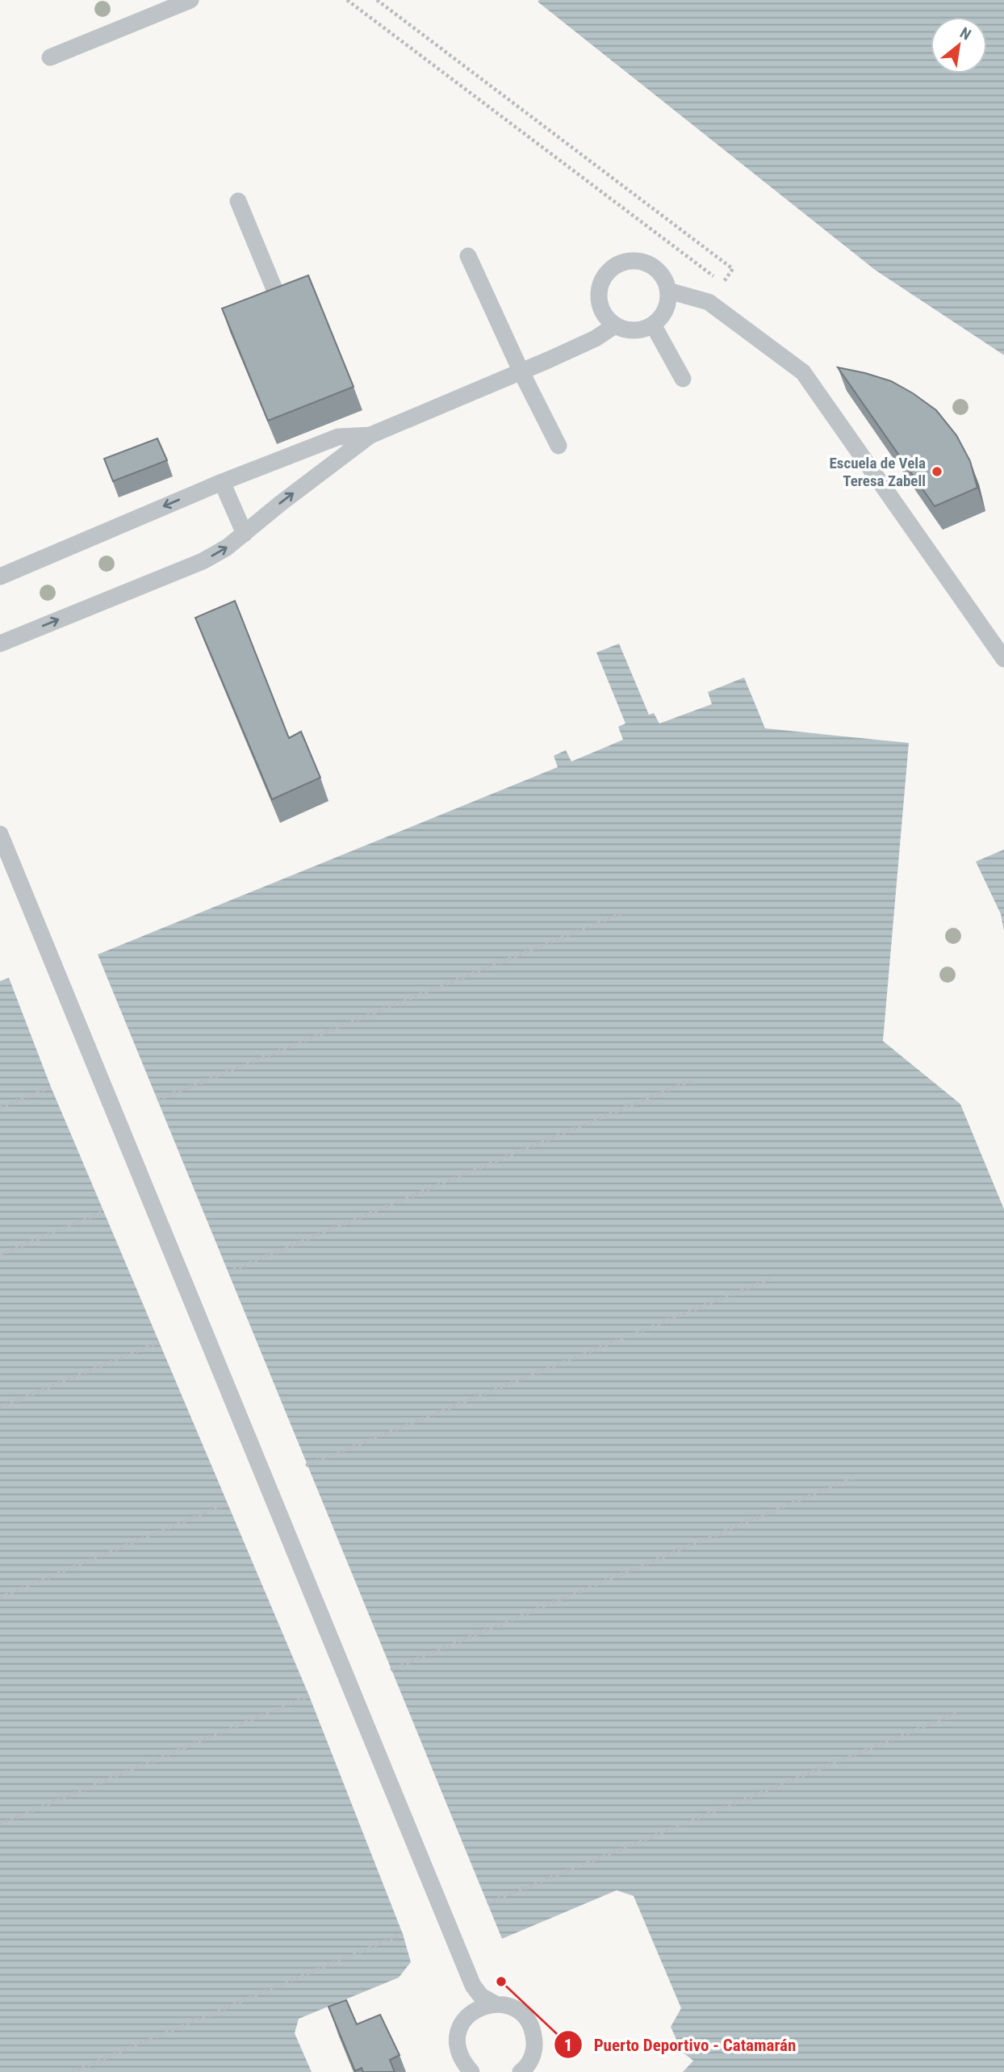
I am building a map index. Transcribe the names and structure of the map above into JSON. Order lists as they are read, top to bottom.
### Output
{
  "places": ["Escuela de Vela Teresa Zabell", "Puerto Deportivo - Catamarán"],
  "north": "top right"
}
